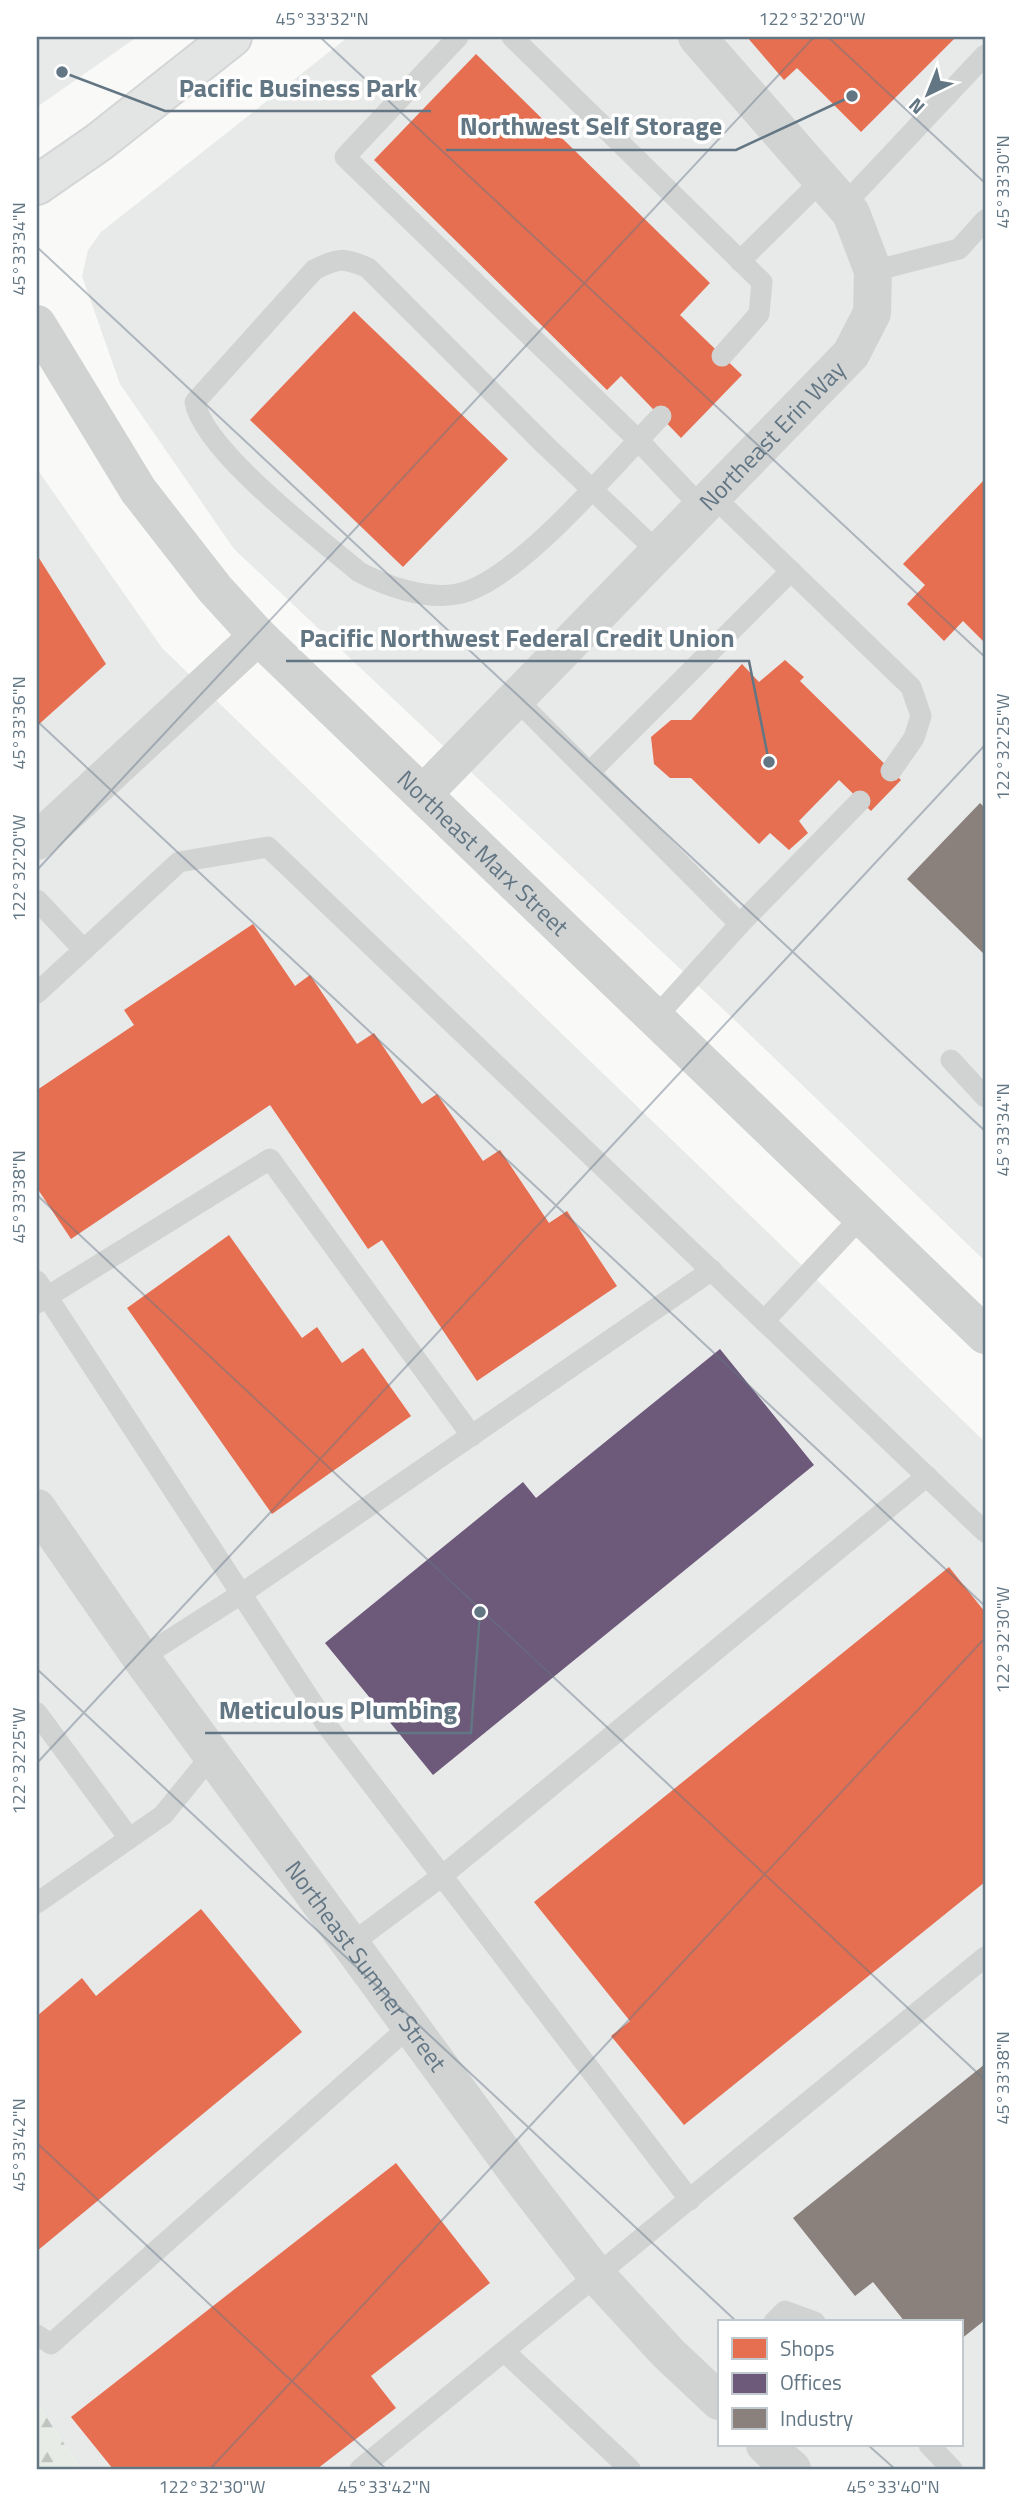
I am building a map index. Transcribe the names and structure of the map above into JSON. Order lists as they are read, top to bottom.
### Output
{
  "streets": {
    "street": ["Northeast Erin Way", "Northeast Marx Street", "Northeast Sumner Street"]
  },
  "crossings": [
    ["Northeast Erin Way", "Northeast Marx Street"]
  ],
  "places": [
    "Pacific Business Park",
    "Northwest Self Storage",
    "Pacific Northwest Federal Credit Union",
    "Meticulous Plumbing"
  ],
  "legend": ["Shops", "Offices", "Industry"],
  "north": "bottom left",
  "coordinates": [
    "45°33'32\"N",
    "122°32'20\"W",
    "45°33'30\"N",
    "45°33'34\"N",
    "45°33'36\"N",
    "122°32'25\"W",
    "45°33'38\"N",
    "122°32'30\"W",
    "45°33'42\"N",
    "45°33'40\"N"
  ]
}
